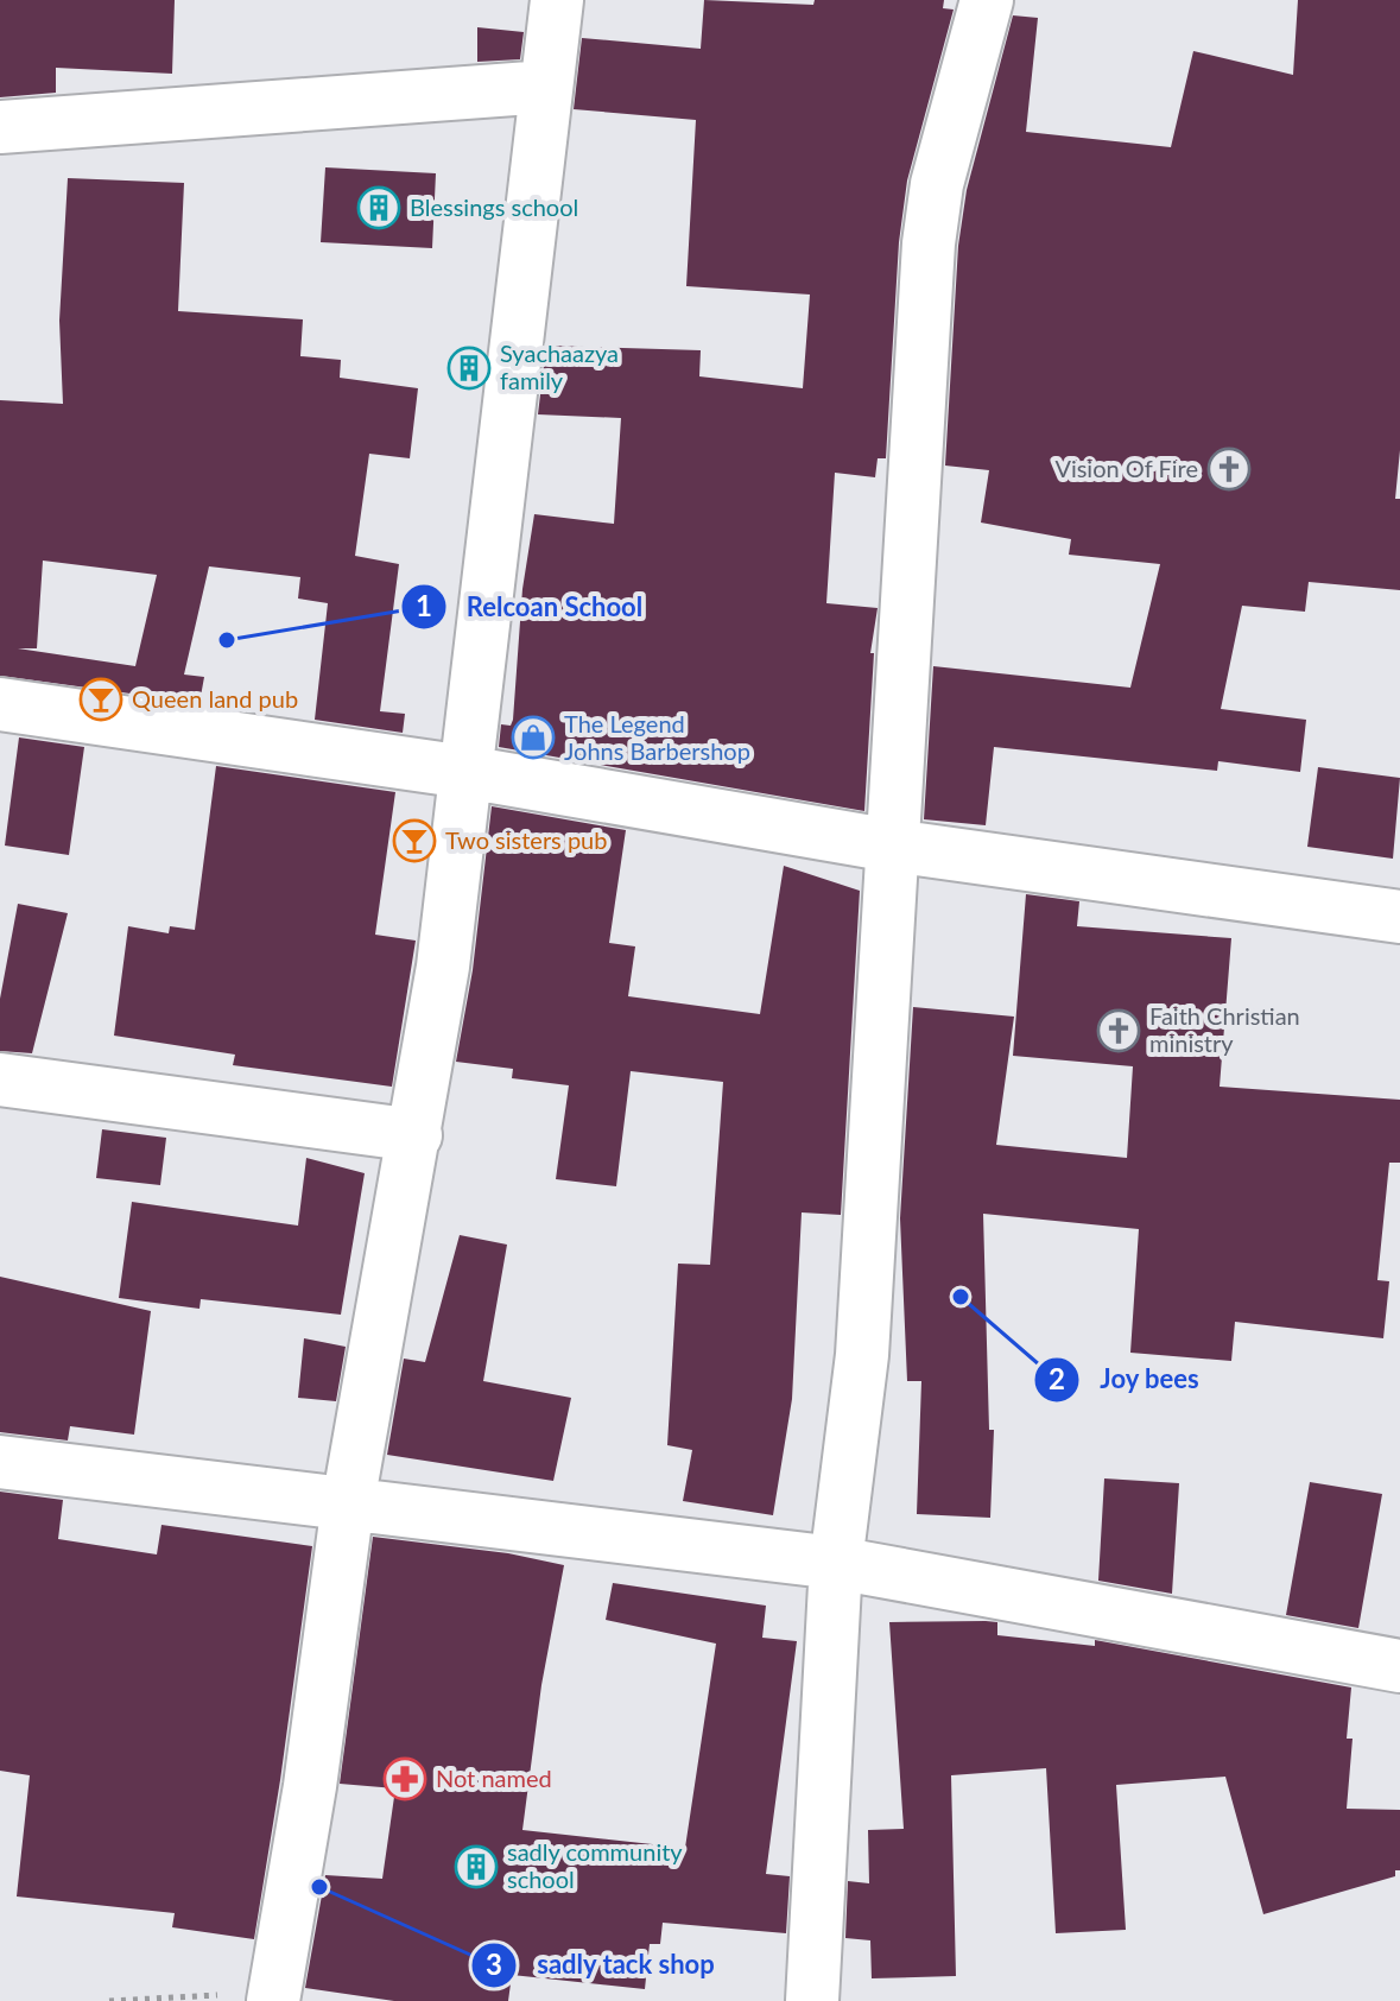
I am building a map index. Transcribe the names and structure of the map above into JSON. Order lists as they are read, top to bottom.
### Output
{
  "places": {
    "building": ["Blessings school", "Syachaazya family", "sadly community school"],
    "church": ["Vision Of Fire", "Faith Christian ministry"],
    "other": ["Relcoan School", "Joy bees", "sadly tack shop"],
    "bar": ["Queen land pub", "Two sisters pub"],
    "shop": ["The Legend Johns Barbershop"],
    "pharmacy": ["Not named"]
  }
}
